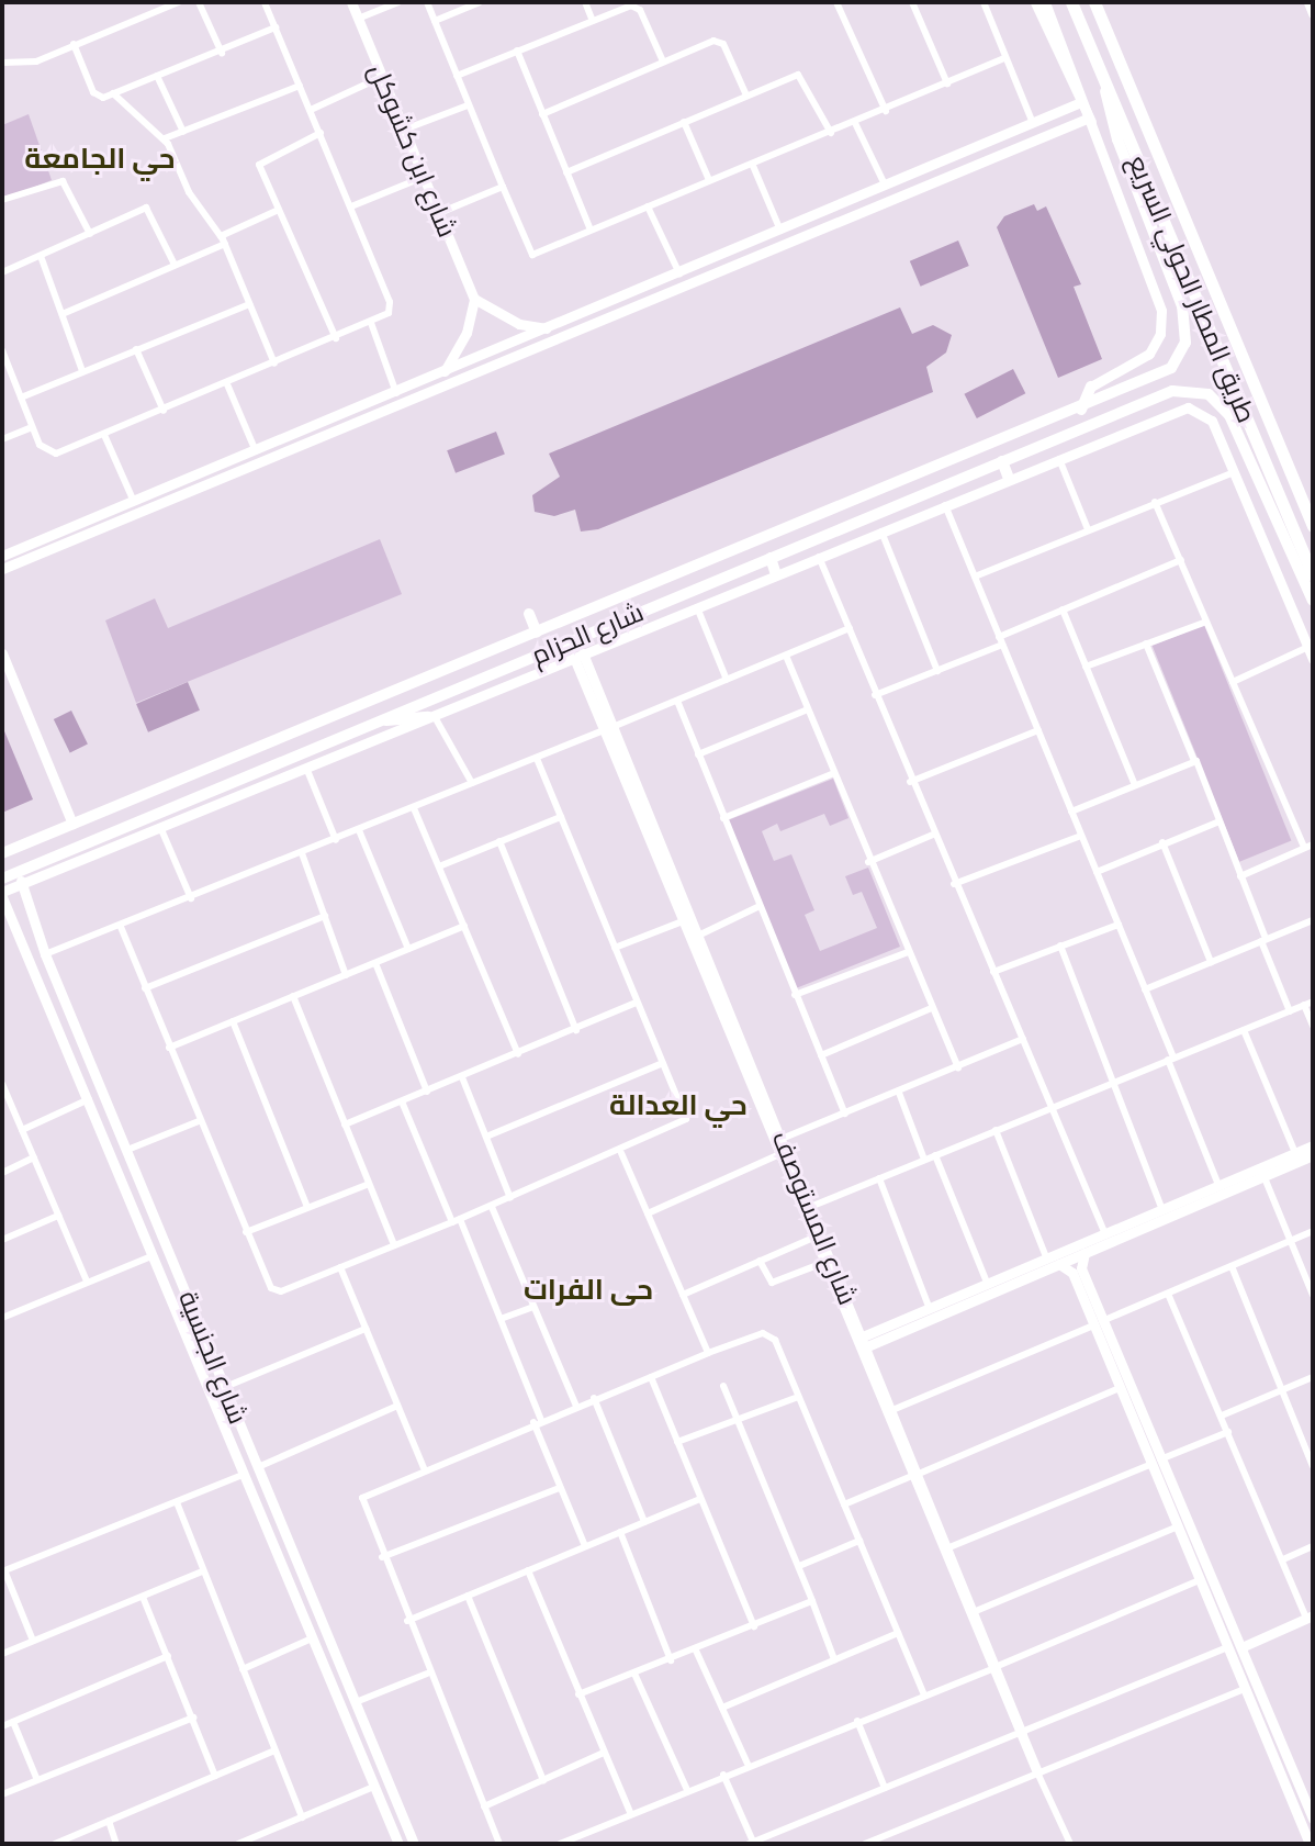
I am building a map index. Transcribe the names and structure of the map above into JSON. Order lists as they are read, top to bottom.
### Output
{
  "streets": {
    "highway": ["طريق المطار الحولي السريع"],
    "main road": ["شارع الحزام"],
    "street": ["شارع ابن كشوكل", "شارع المستوصف", "شارع الجنسية"]
  },
  "crossings": [
    ["طريق المطار الحولي السريع", "شارع الحزام"]
  ],
  "districts": ["حي الجامعة", "حي العدالة", "حی الفرات"]
}
